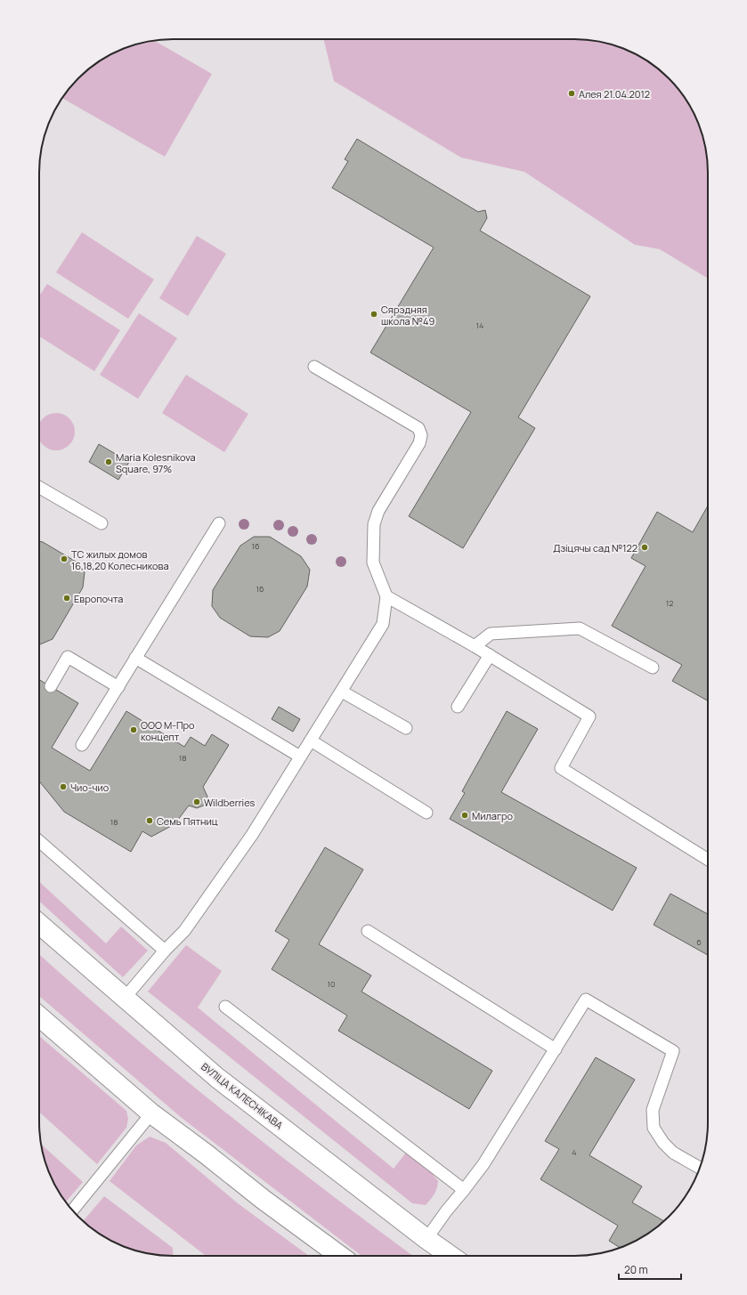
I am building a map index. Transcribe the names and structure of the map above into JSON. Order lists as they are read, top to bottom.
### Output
{
  "streets": {
    "main road": ["ВУЛІЦА КАЛЕСНІКАВА"]
  },
  "places": [
    "Алея 21.04.2012",
    "Сярэдняя школа №49",
    "Maria Kolesnikova Square, 97%",
    "Дзіцячы сад №122",
    "ТС жилых домов 16,18,20 Колесникова",
    "Европочта",
    "ООО М-Про концепт",
    "Чио-чио",
    "Wildberries",
    "Милагро",
    "Семь Пятниц"
  ],
  "house_numbers": [
    "14",
    "16",
    "16",
    "12",
    "18",
    "18",
    "6",
    "10",
    "4"
  ],
  "scale_bar": "20 m"
}
